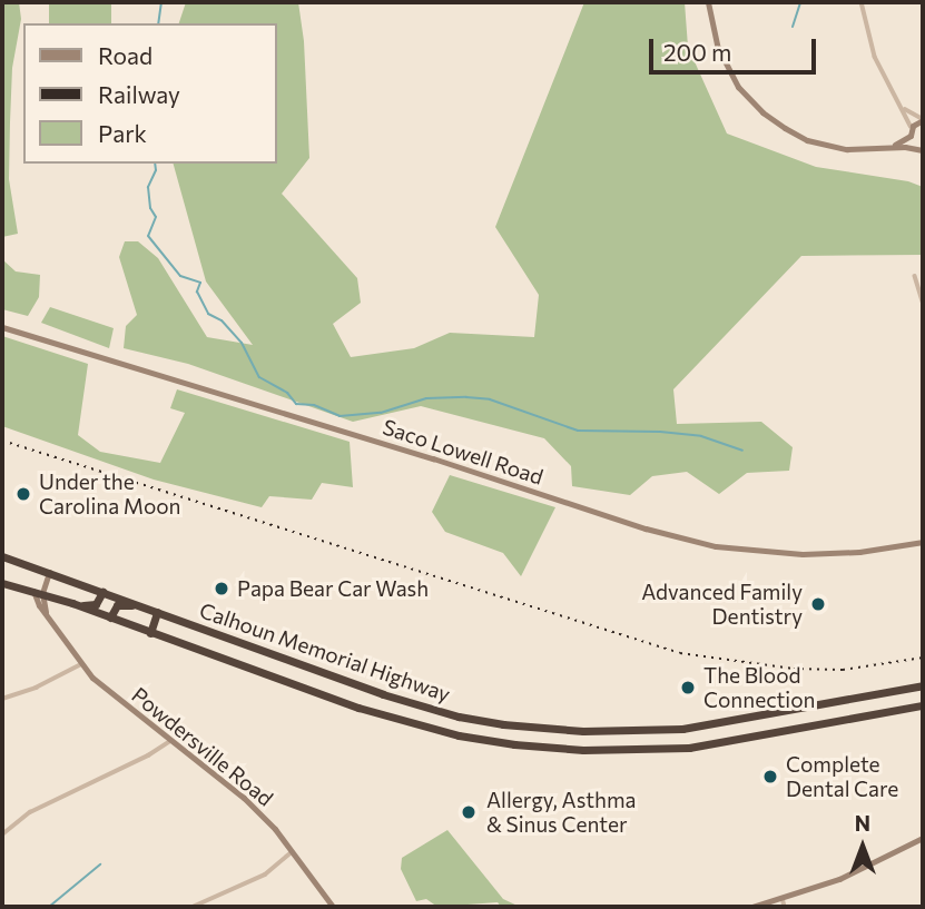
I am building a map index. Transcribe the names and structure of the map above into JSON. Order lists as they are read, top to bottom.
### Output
{
  "streets": {
    "highway": ["Calhoun Memorial Highway"],
    "street": ["Saco Lowell Road", "Powdersville Road"]
  },
  "crossings": [
    ["Calhoun Memorial Highway", "Powdersville Road"]
  ],
  "places": [
    "Under the Carolina Moon",
    "Papa Bear Car Wash",
    "Advanced Family Dentistry",
    "The Blood Connection",
    "Complete Dental Care",
    "Allergy, Asthma & Sinus Center"
  ],
  "legend": ["Road", "Railway", "Park"],
  "scale_bar": "200 m",
  "north": "top"
}
